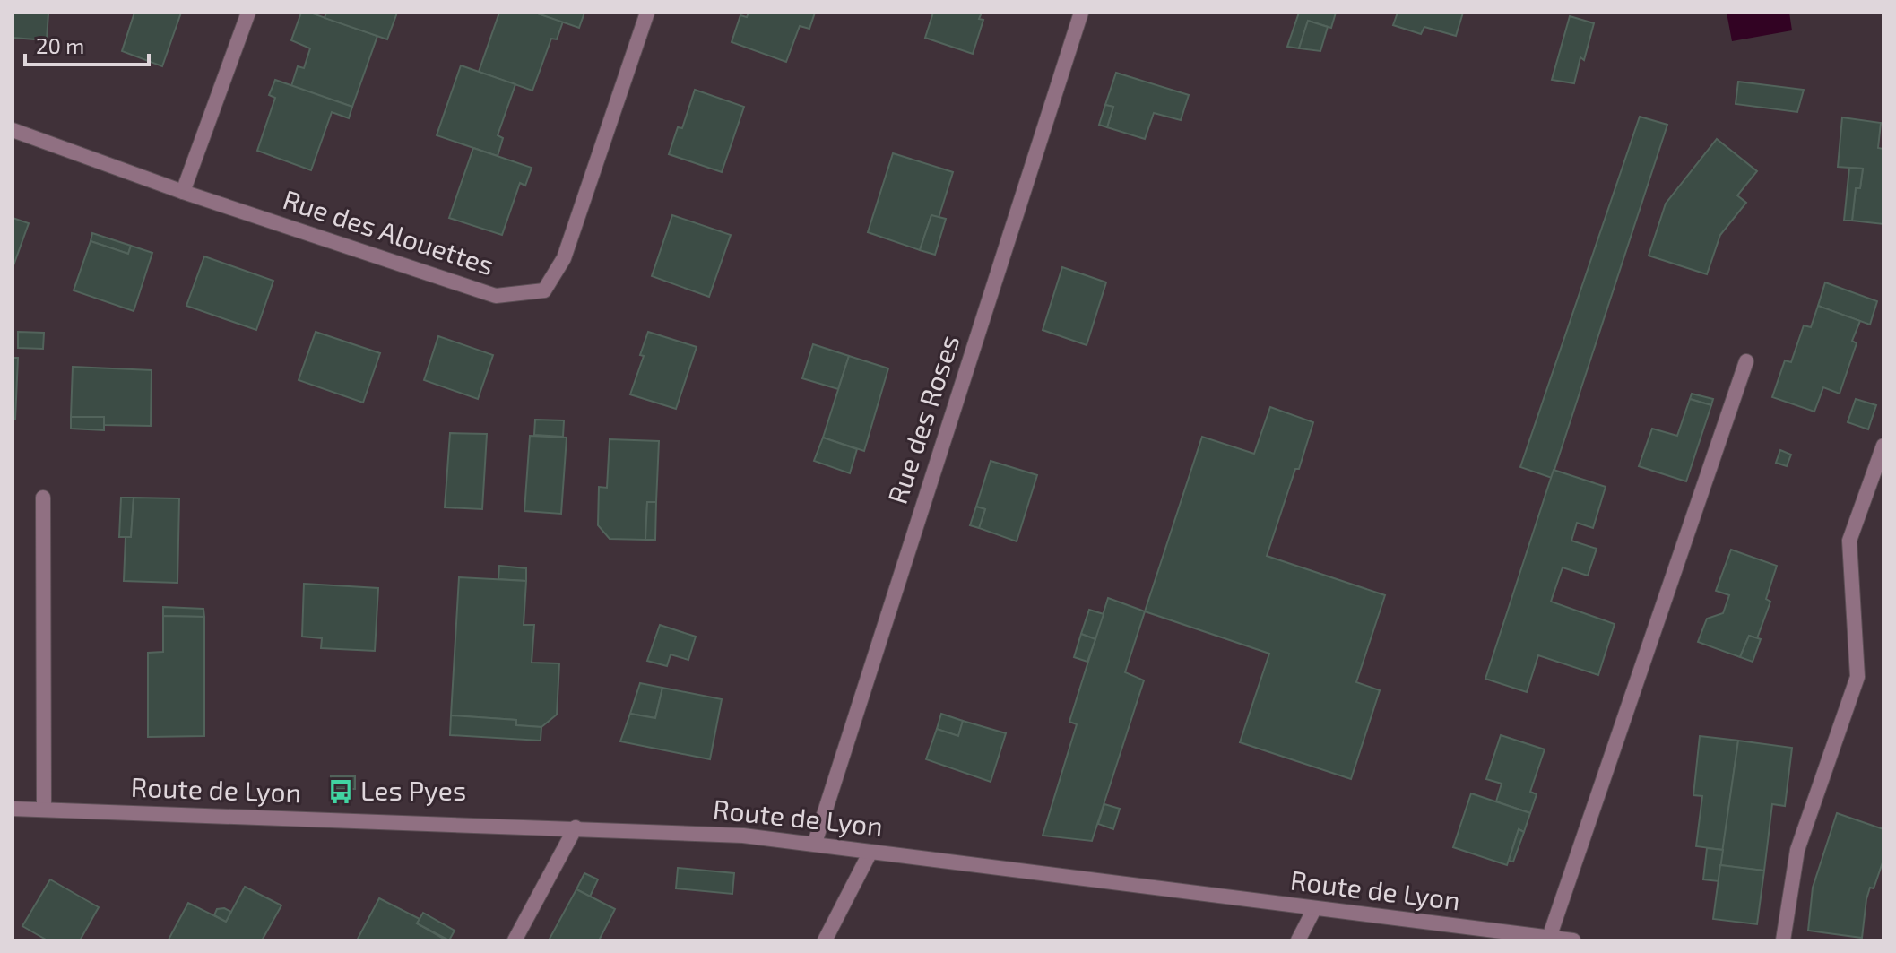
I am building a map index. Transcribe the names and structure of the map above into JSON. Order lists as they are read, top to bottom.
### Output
{
  "streets": {
    "street": ["Rue des Alouettes", "Rue des Roses", "Route de Lyon"]
  },
  "crossings": [
    ["Rue des Roses", "Route de Lyon"]
  ],
  "places": {
    "bus stop": ["Les Pyes"]
  },
  "scale_bar": "20 m"
}
